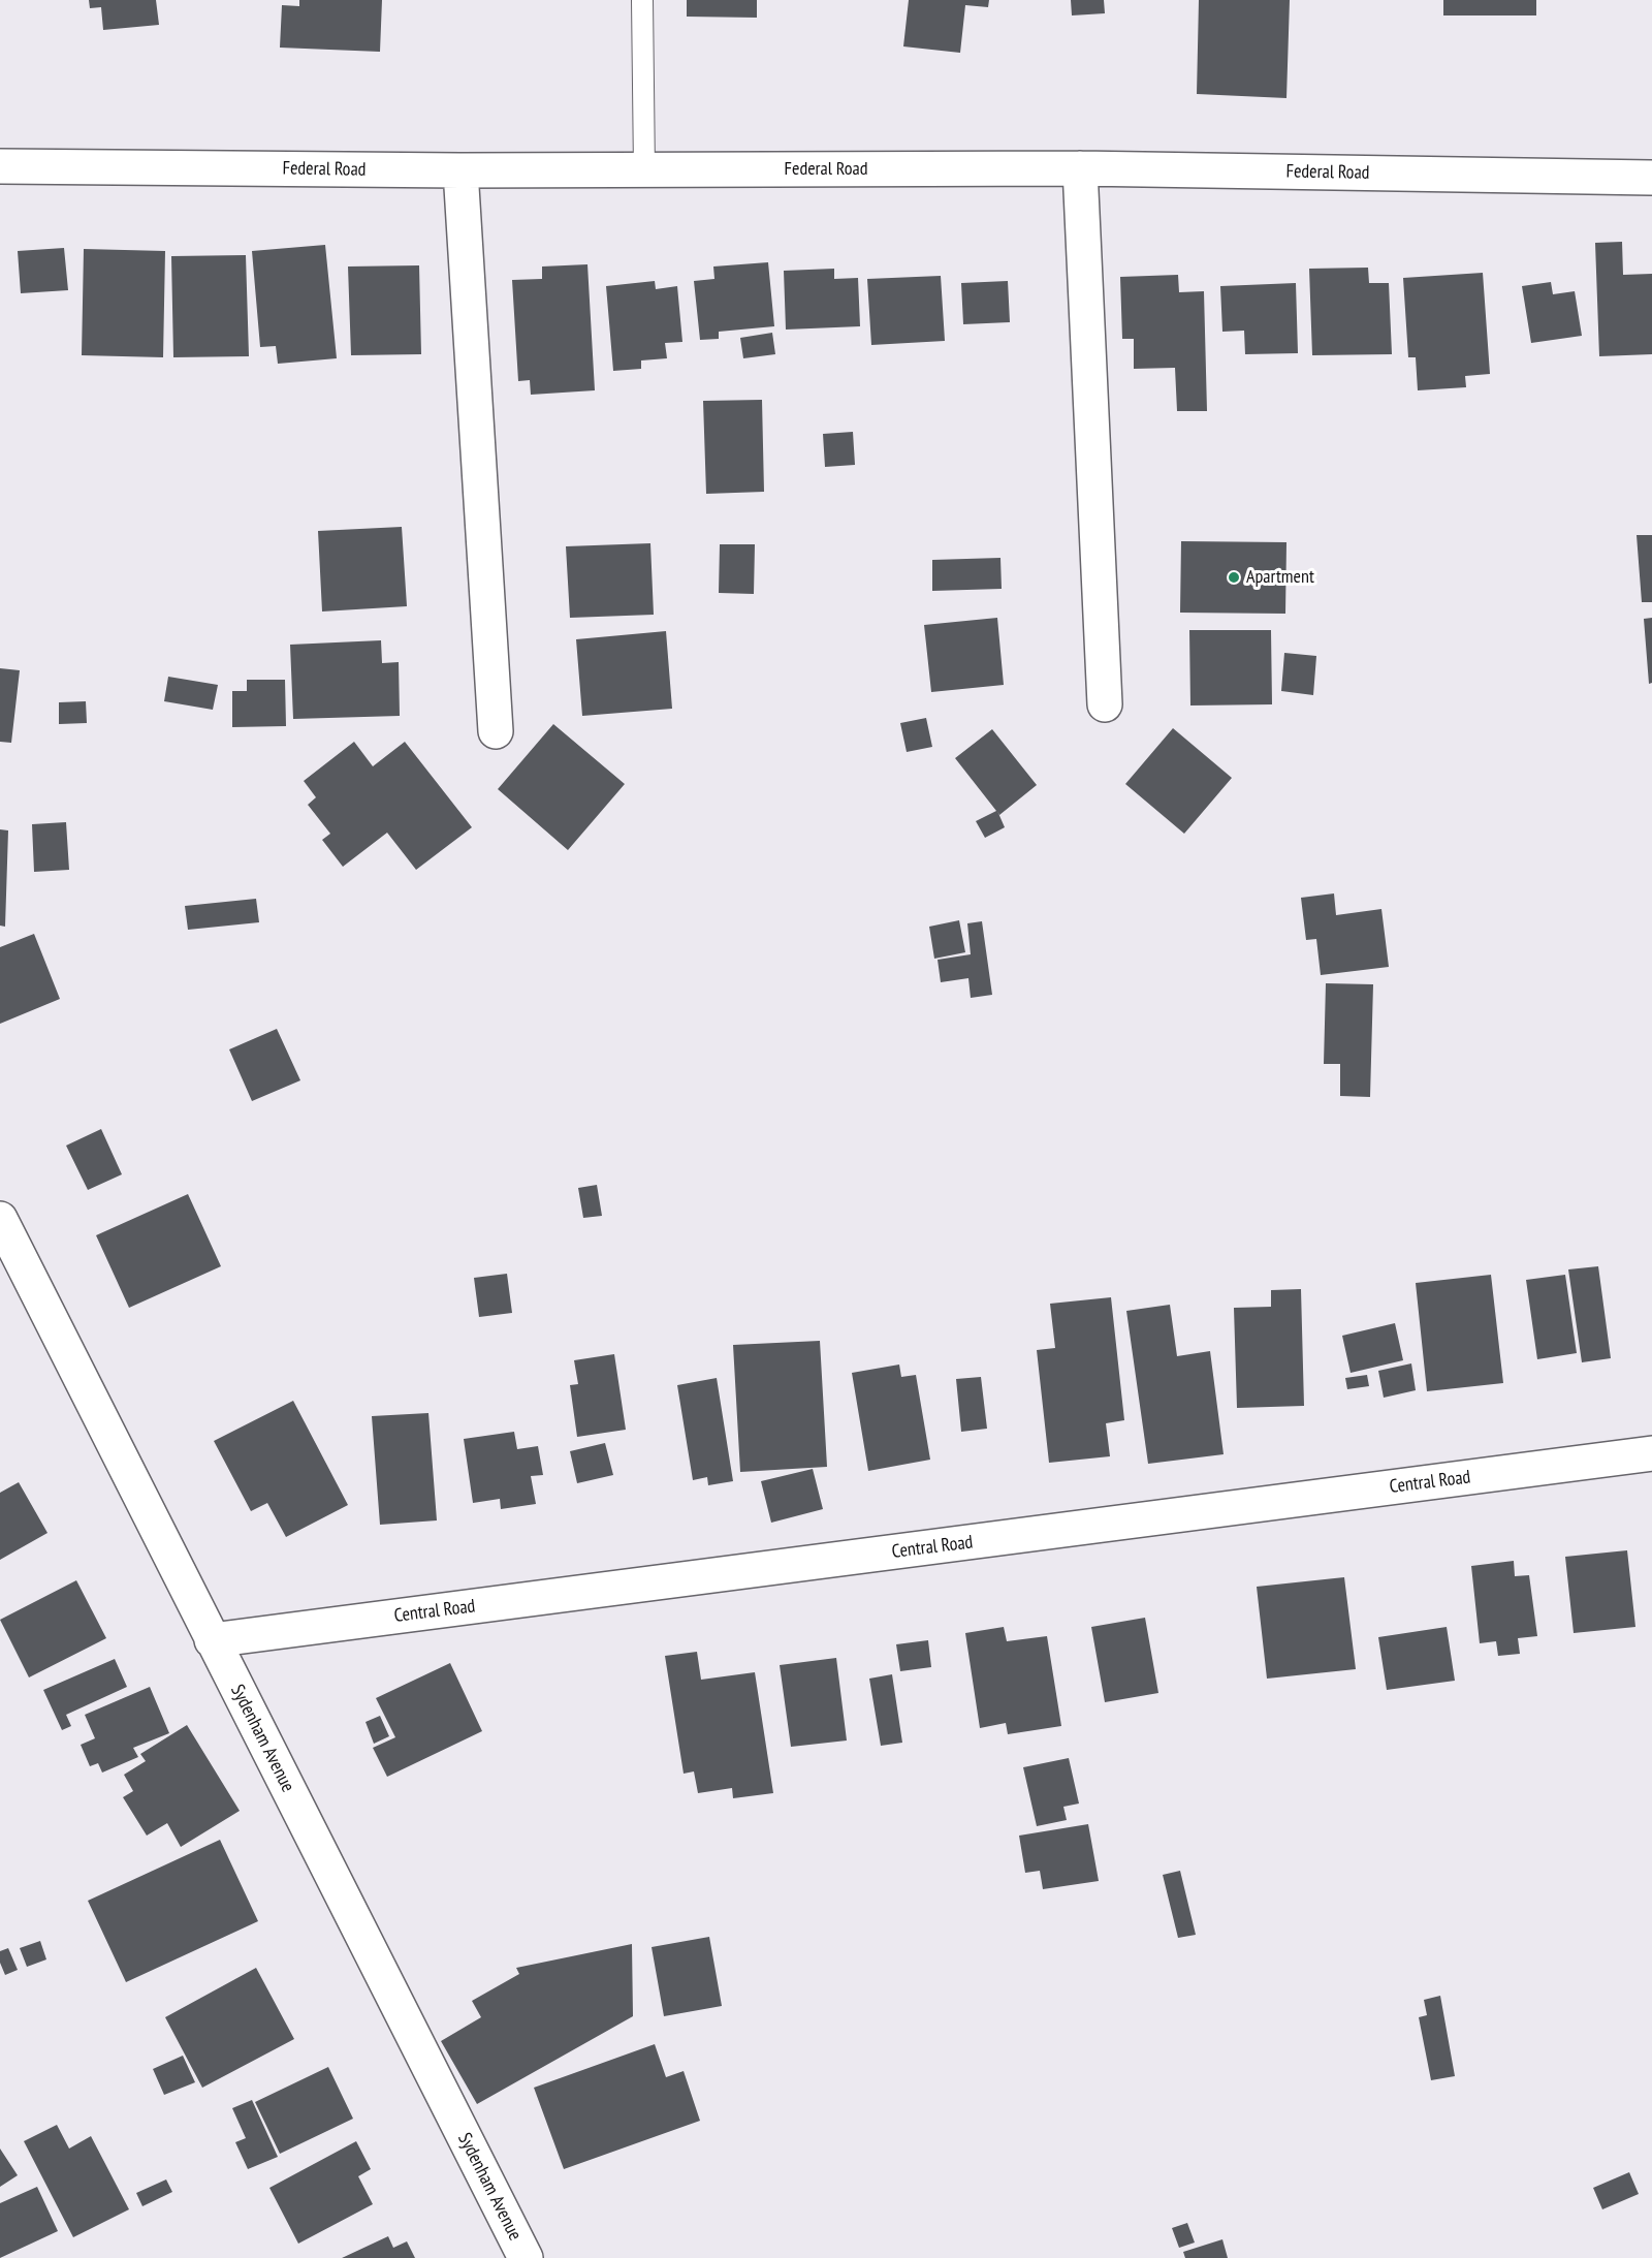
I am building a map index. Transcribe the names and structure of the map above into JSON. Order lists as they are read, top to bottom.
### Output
{
  "streets": {
    "street": ["Federal Road", "Central Road", "Sydenham Avenue"]
  },
  "crossings": [
    ["Central Road", "Sydenham Avenue"]
  ],
  "places": ["Apartment"]
}
